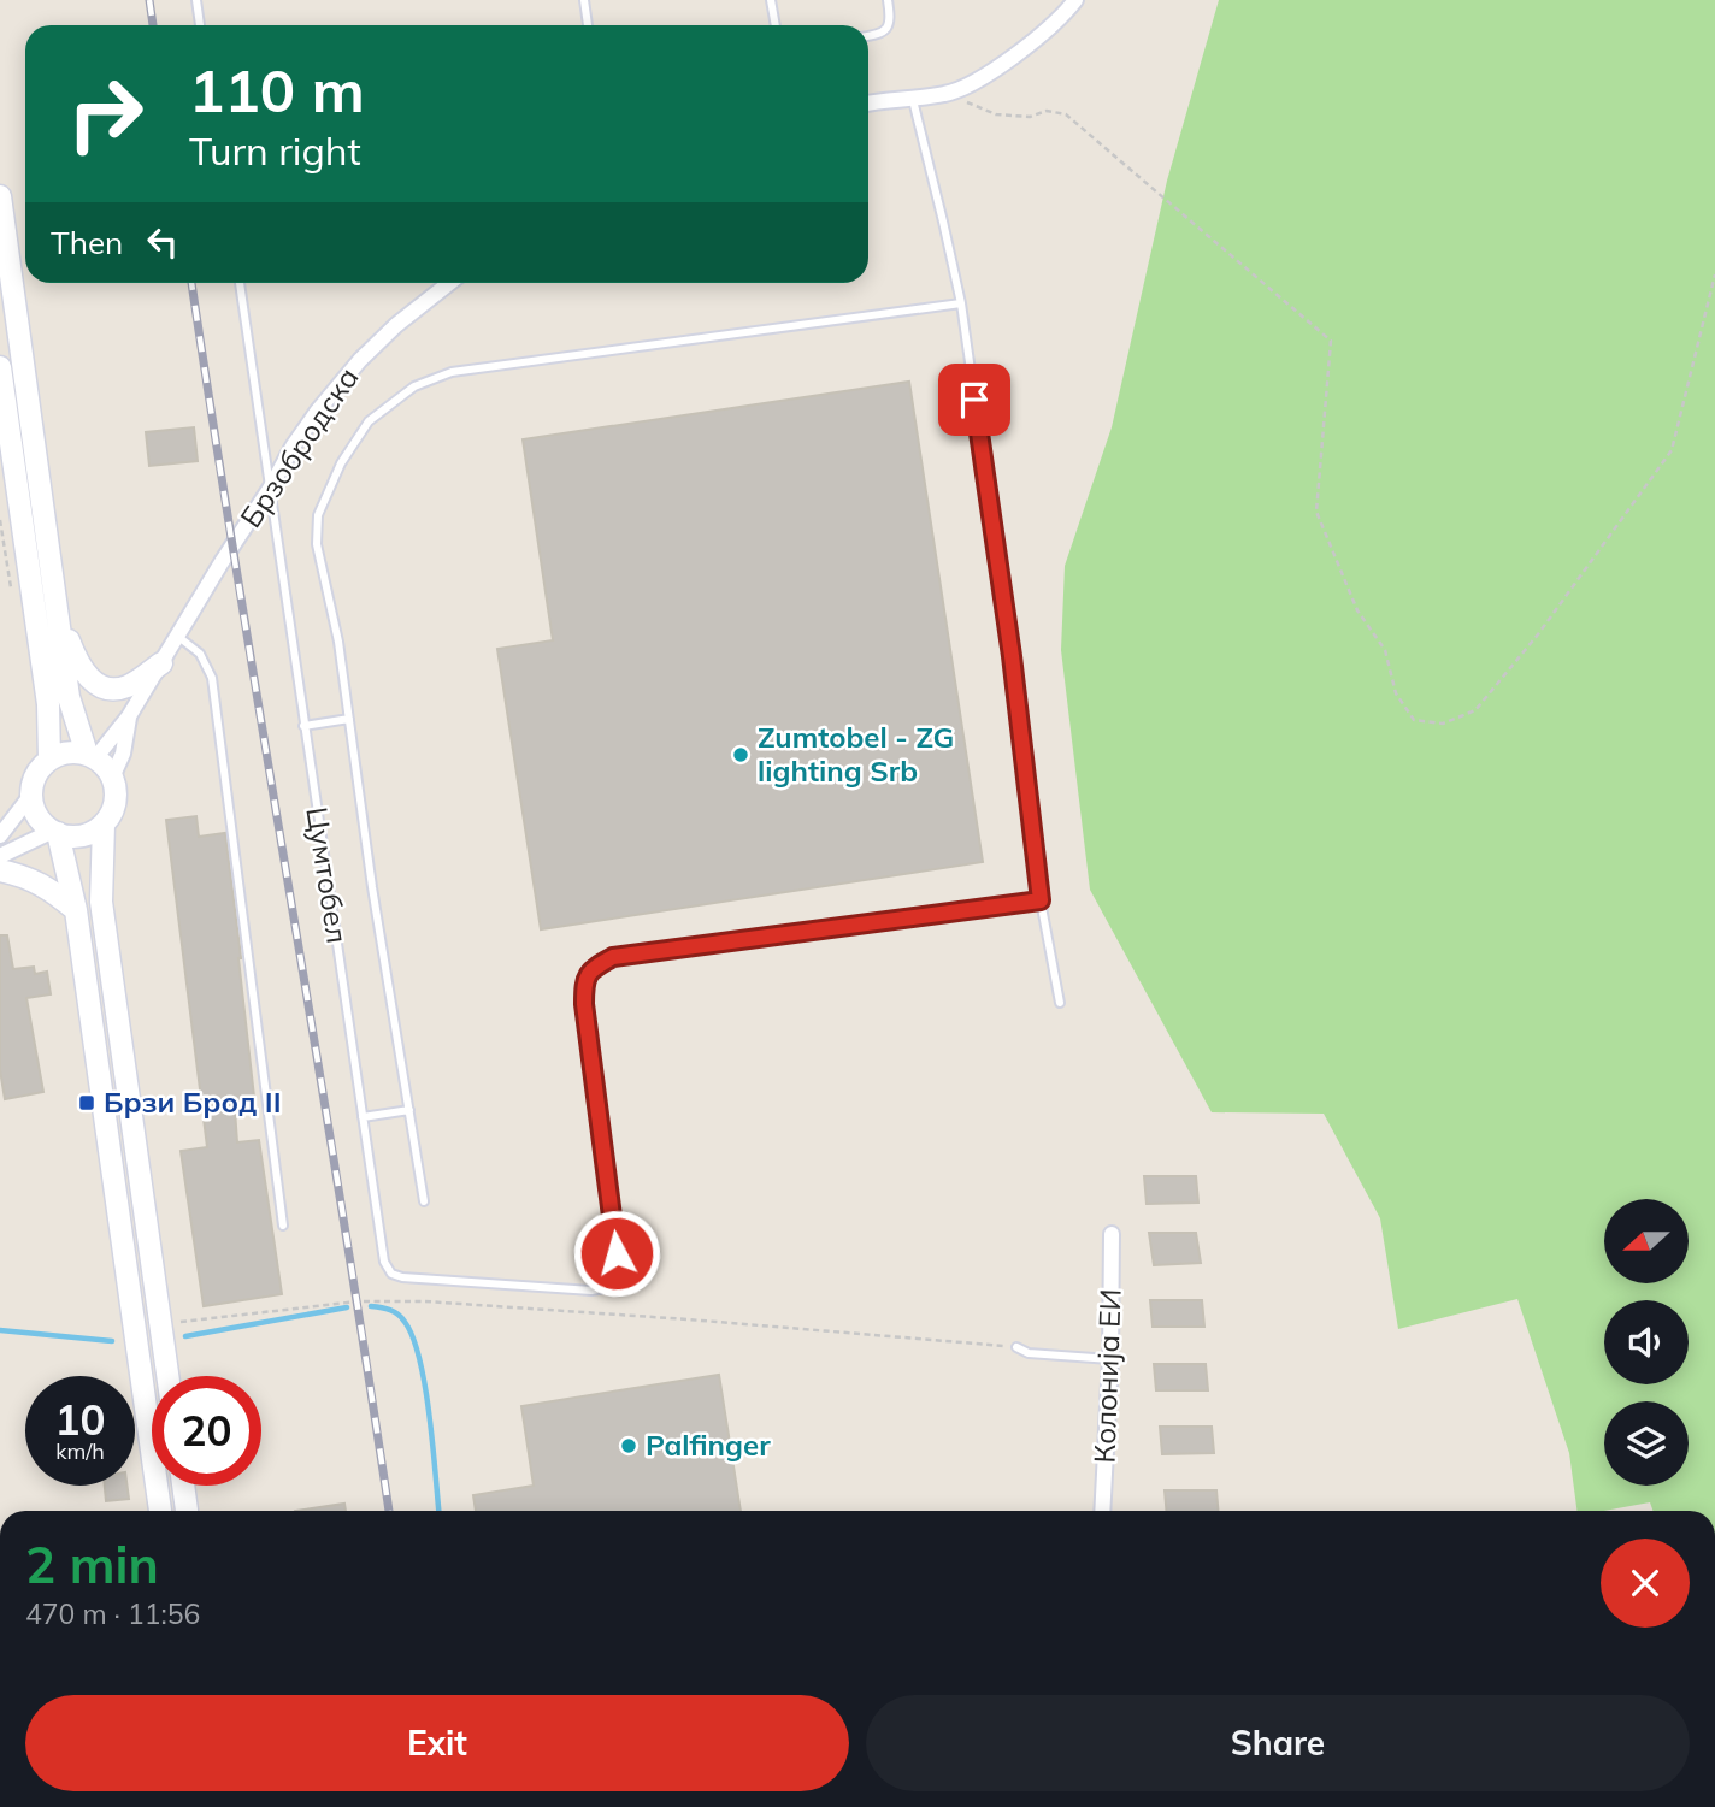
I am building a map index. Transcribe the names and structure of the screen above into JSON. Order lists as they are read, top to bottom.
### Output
{
  "streets": {
    "street": ["Брзобродска", "Колонија ЕИ"],
    "lane": ["Цумтобел"]
  },
  "crossings": [
    ["Брзобродска", "Цумтобел"]
  ],
  "places": {
    "other": ["Zumtobel - ZG lighting Srb", "Palfinger"],
    "transit": ["Брзи Брод II"]
  },
  "north": "left",
  "page": {
    "turn": ["110 m", "Turn right"],
    "then": "Then",
    "speed": "10 km/h",
    "limit": "20",
    "heading": ["2 min", "470 m · 11:56"],
    "buttons": ["Exit", "Share"]
  }
}
